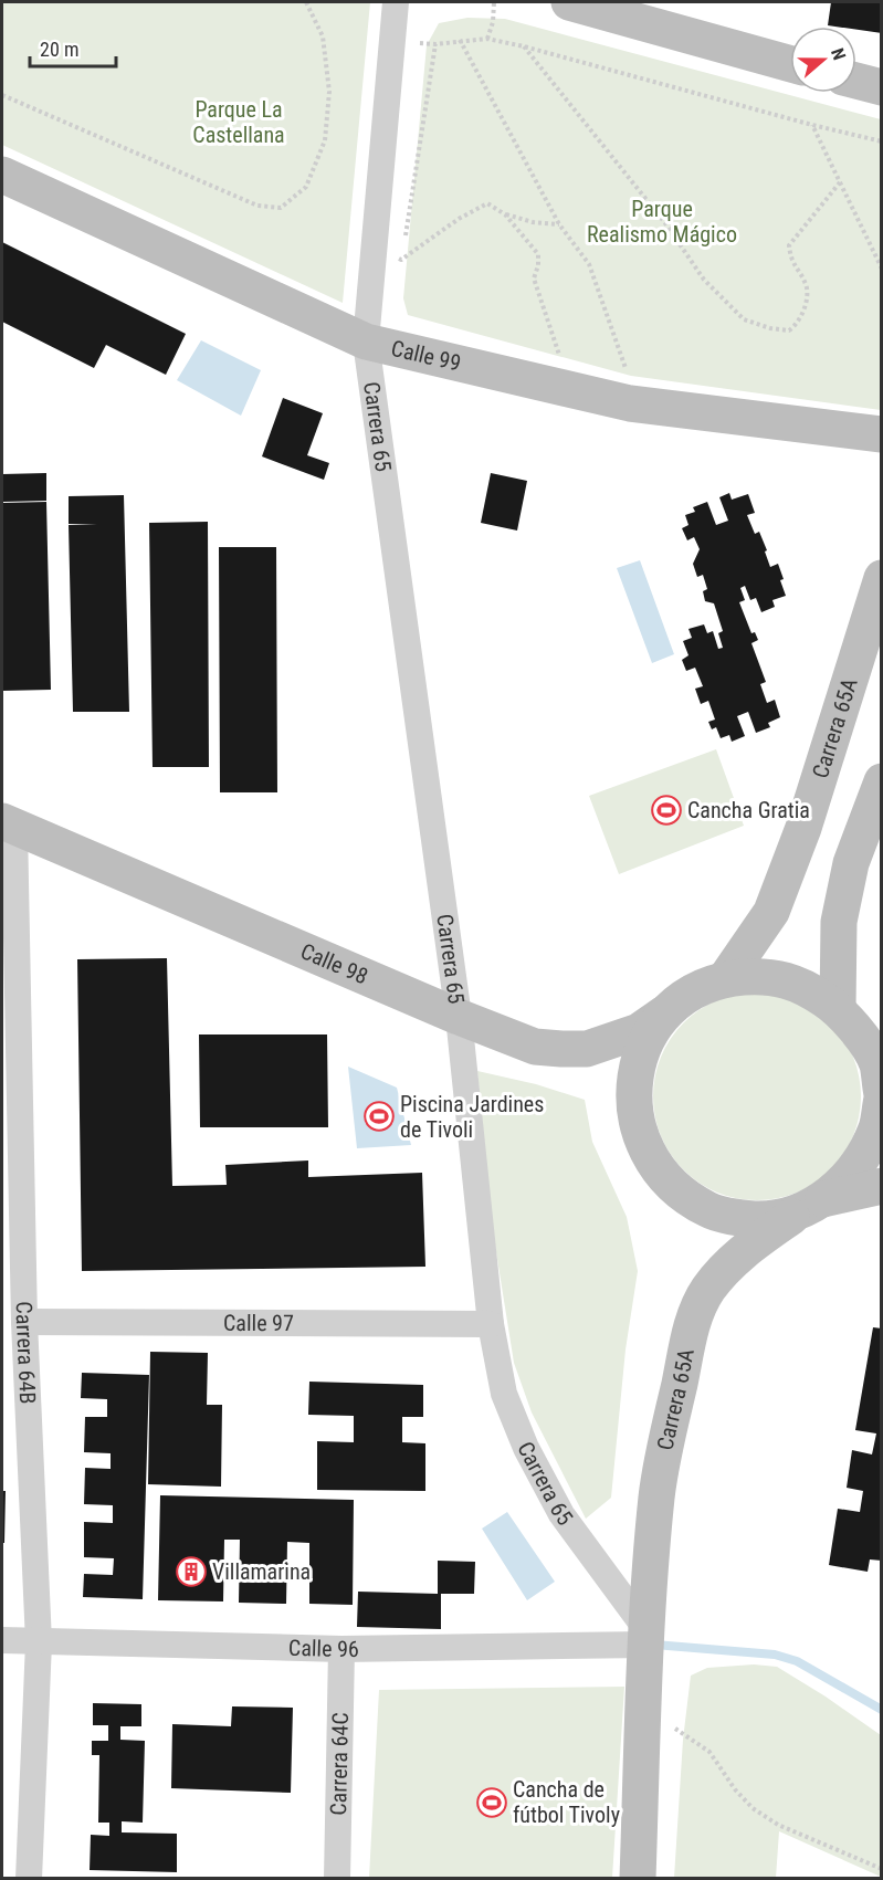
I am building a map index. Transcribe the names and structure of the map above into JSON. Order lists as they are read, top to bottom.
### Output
{
  "streets": {
    "street": [
      "Calle 99",
      "Carrera 65",
      "Carrera 65A",
      "Calle 98",
      "Calle 97",
      "Carrera 64B",
      "Calle 96",
      "Carrera 64C"
    ]
  },
  "crossings": [
    ["Calle 99", "Carrera 65"],
    ["Carrera 65", "Carrera 65A"],
    ["Carrera 65", "Calle 98"],
    ["Carrera 65", "Calle 97"],
    ["Carrera 65", "Calle 96"],
    ["Carrera 65A", "Calle 98"],
    ["Carrera 65A", "Calle 96"],
    ["Calle 98", "Carrera 64B"],
    ["Calle 97", "Carrera 64B"],
    ["Carrera 64B", "Calle 96"],
    ["Calle 96", "Carrera 64C"]
  ],
  "parks": ["Parque La Castellana", "Parque Realismo Mágico"],
  "places": {
    "sports": ["Cancha Gratia", "Piscina Jardines de Tivoli", "Cancha de fútbol Tivoly"],
    "building": ["Villamarina"]
  },
  "scale_bar": "20 m",
  "north": "right"
}
